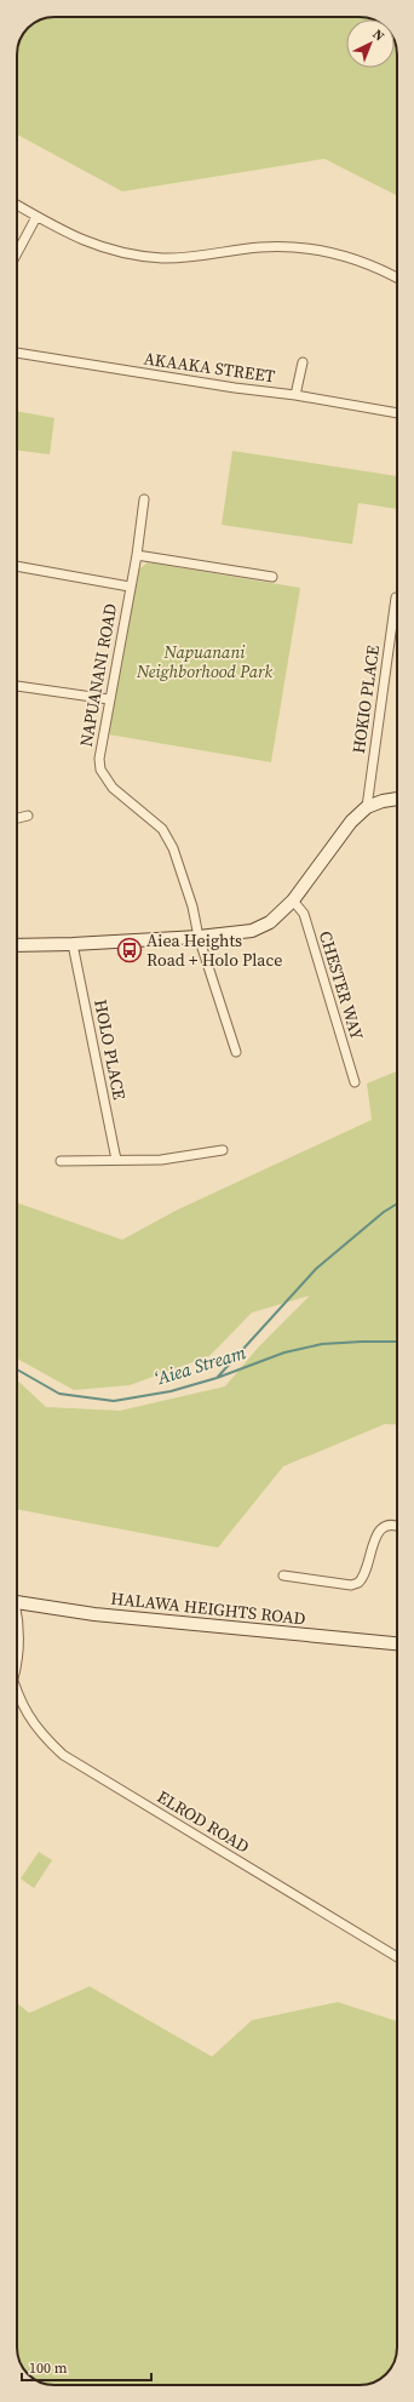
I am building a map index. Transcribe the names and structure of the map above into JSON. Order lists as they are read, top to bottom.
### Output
{
  "streets": {
    "street": [
      "AKAAKA STREET",
      "NAPUANANI ROAD",
      "HOKIO PLACE",
      "CHESTER WAY",
      "HOLO PLACE",
      "HALAWA HEIGHTS ROAD",
      "ELROD ROAD"
    ]
  },
  "water": ["ʻAiea Stream"],
  "parks": ["Napuanani Neighborhood Park"],
  "places": {
    "bus stop": ["Aiea Heights Road + Holo Place"]
  },
  "scale_bar": "100 m",
  "north": "top right"
}
